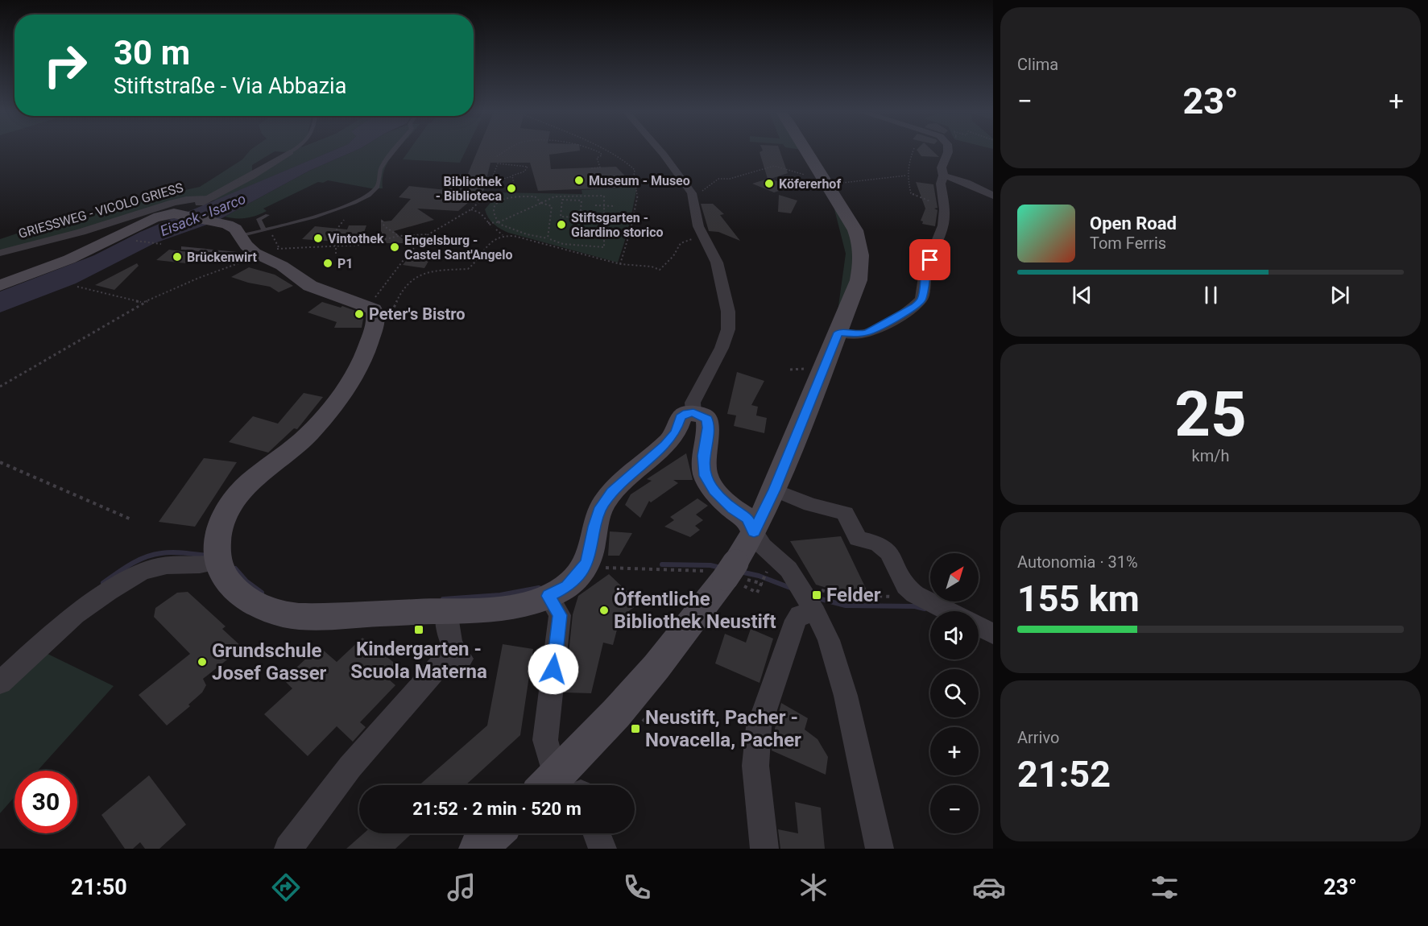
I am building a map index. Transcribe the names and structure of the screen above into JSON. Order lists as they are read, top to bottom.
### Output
{
  "streets": {
    "street": ["GRIESSWEG - VICOLO GRIESS"]
  },
  "water": ["Eisack - Isarco"],
  "places": {
    "other": [
      "Museum - Museo",
      "Köfererhof",
      "Bibliothek - Biblioteca",
      "Stiftsgarten - Giardino storico",
      "Vintothek",
      "Engelsburg - Castel Sant'Angelo",
      "Brückenwirt",
      "P1",
      "Peter's Bistro",
      "Öffentliche Bibliothek Neustift",
      "Grundschule Josef Gasser"
    ],
    "transit": ["Felder", "Kindergarten - Scuola Materna", "Neustift, Pacher - Novacella, Pacher"]
  },
  "north": "top right",
  "page": {
    "tile": [
      "Clima",
      ["25", "km/h"],
      ["Autonomia · 31%", "155 km"],
      ["Arrivo", "21:52"]
    ],
    "turn": ["30 m", "Stiftstraße - Via Abbazia"],
    "heat": ["−", "23°", "+"],
    "song": ["Open Road", "Tom Ferris"],
    "map_buttons": ["+", "−"],
    "limit": "30",
    "trip": "21:52 · 2 min · 520 m",
    "tabs": ["21:50", "23°"]
  }
}
